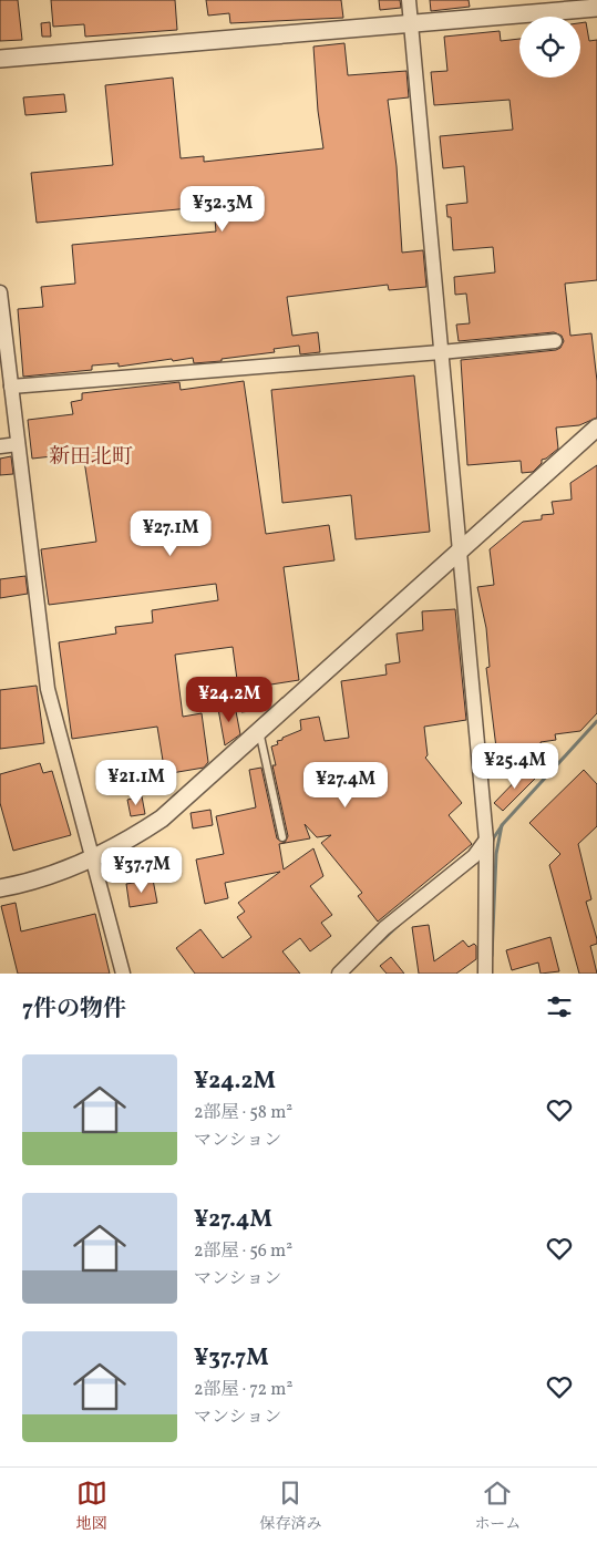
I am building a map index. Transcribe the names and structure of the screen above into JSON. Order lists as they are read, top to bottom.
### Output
{
  "districts": ["新田北町"],
  "page": {
    "price": [
      "¥32.3M",
      "¥27.1M",
      "¥24.2M",
      "¥25.4M",
      "¥21.1M",
      "¥27.4M",
      "¥37.7M"
    ],
    "heading": "7件の物件",
    "list": [
      {
        "name": "¥24.2M",
        "note": "2部屋 · 58 m² · マンション"
      },
      {
        "name": "¥27.4M",
        "note": "2部屋 · 56 m² · マンション"
      },
      {
        "name": "¥37.7M",
        "note": "2部屋 · 72 m² · マンション"
      }
    ],
    "tabs": ["地図", "保存済み", "ホーム"]
  }
}
